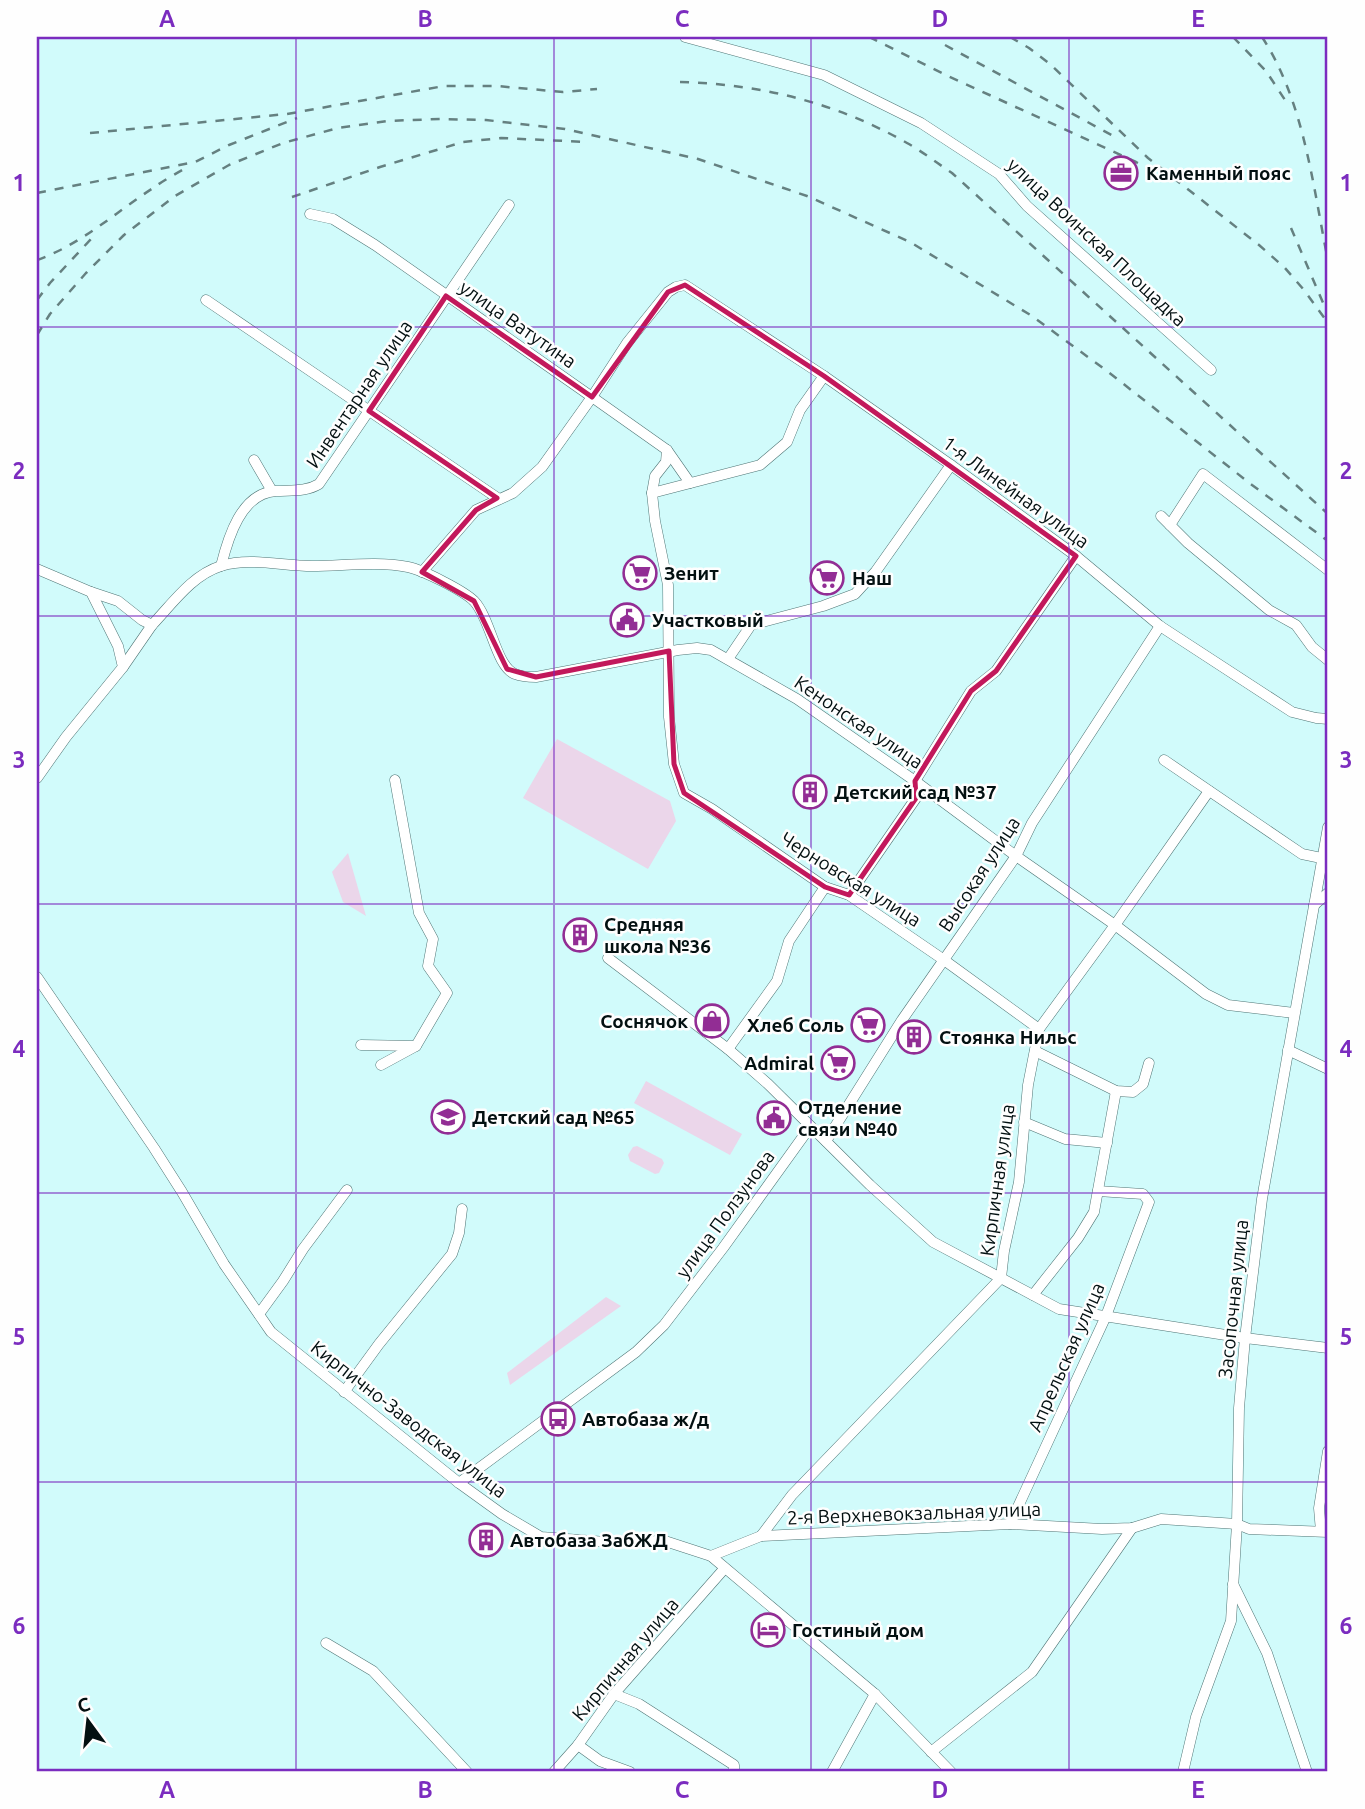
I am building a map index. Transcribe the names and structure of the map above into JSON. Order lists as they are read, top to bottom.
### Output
{
  "streets": {
    "street": [
      "улица Воинская Площадка",
      "улица Ватутина",
      "Инвентарная улица",
      "1-я Линейная улица",
      "Кенонская улица",
      "Высокая улица",
      "Черновская улица",
      "Кирпичная улица",
      "улица Ползунова",
      "Засопочная улица",
      "Апрельская улица",
      "Кирпично-Заводская улица",
      "2-я Верхневокзальная улица"
    ]
  },
  "crossings": [
    ["улица Ватутина", "Инвентарная улица"],
    ["улица Ватутина", "1-я Линейная улица"],
    ["1-я Линейная улица", "Высокая улица"],
    ["Кенонская улица", "Высокая улица"],
    ["Кенонская улица", "Черновская улица"],
    ["Кенонская улица", "Кирпичная улица"],
    ["Кенонская улица", "Засопочная улица"],
    ["Высокая улица", "Черновская улица"],
    ["Черновская улица", "Кирпичная улица"],
    ["Кирпичная улица", "Кирпично-Заводская улица"],
    ["Кирпичная улица", "2-я Верхневокзальная улица"],
    ["улица Ползунова", "Кирпично-Заводская улица"],
    ["Засопочная улица", "2-я Верхневокзальная улица"],
    ["Апрельская улица", "2-я Верхневокзальная улица"],
    ["Кирпично-Заводская улица", "2-я Верхневокзальная улица"]
  ],
  "places": {
    "office": ["Каменный пояс"],
    "supermarket": [
      "Зенит",
      "Наш",
      "Хлеб Соль",
      "Admiral"
    ],
    "public building": ["Участковый", "Отделение связи №40"],
    "building": [
      "Детский сад №37",
      "Средняя школа №36",
      "Стоянка Нильс",
      "Автобаза ЗабЖД"
    ],
    "shop": ["Соснячок"],
    "school or university": ["Детский сад №65"],
    "bus stop": ["Автобаза ж/д"],
    "hotel": ["Гостиный дом"]
  },
  "north": "top",
  "grid": {
    "columns": [
      "A",
      "B",
      "C",
      "D",
      "E"
    ],
    "rows": [
      "1",
      "2",
      "3",
      "4",
      "5",
      "6"
    ]
  }
}
